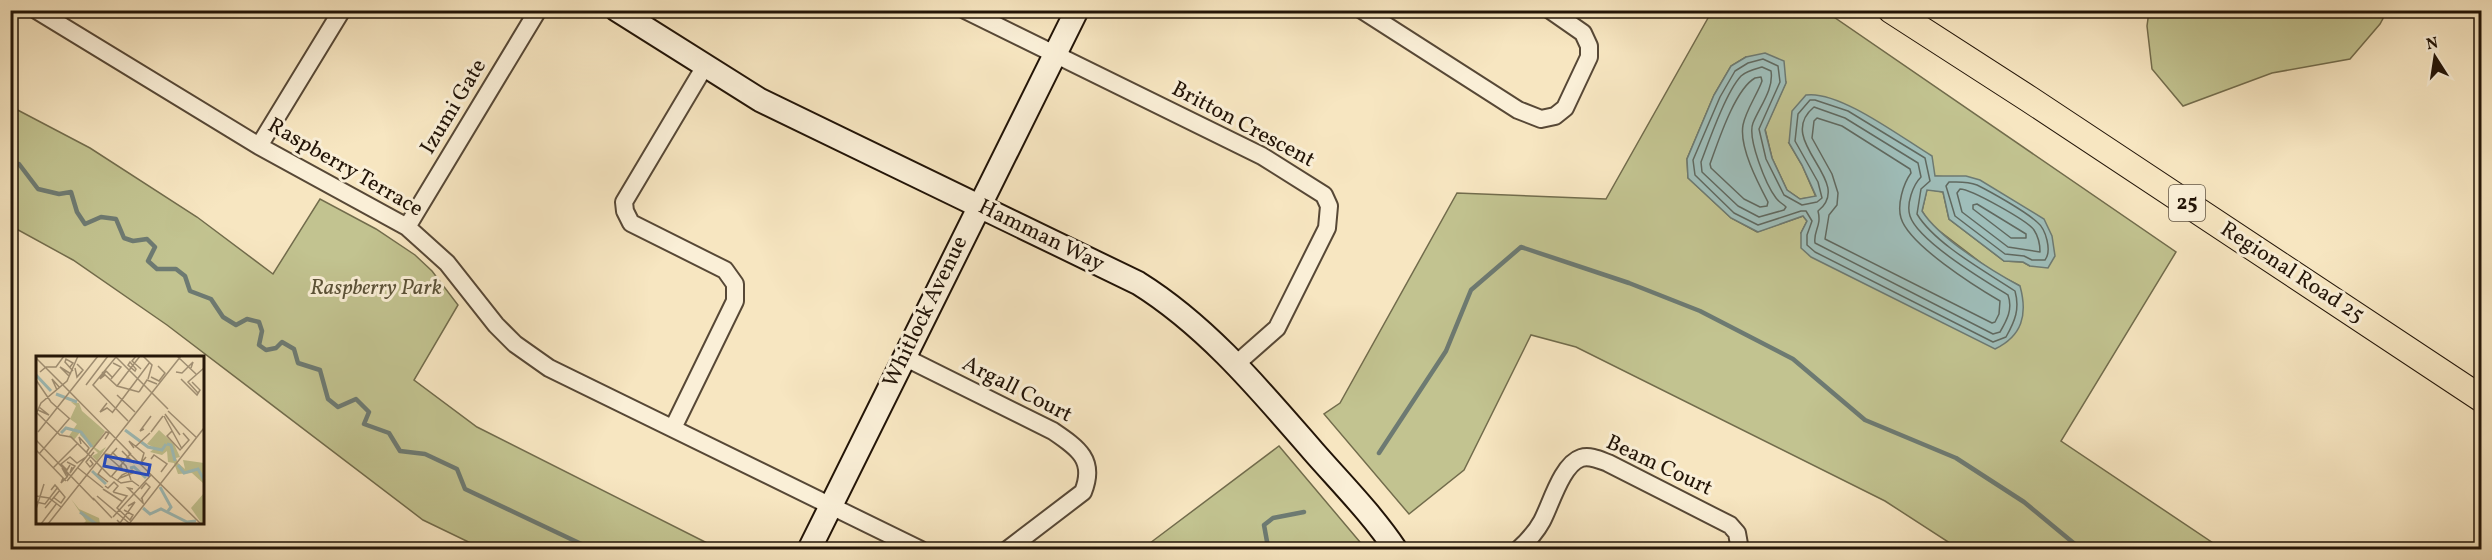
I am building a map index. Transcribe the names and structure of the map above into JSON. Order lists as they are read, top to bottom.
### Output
{
  "streets": {
    "main road": ["25", "Regional Road 25"],
    "street": [
      "Izumi Gate",
      "Britton Crescent",
      "Raspberry Terrace",
      "Hamman Way",
      "Whitlock Avenue",
      "Argall Court",
      "Beam Court"
    ]
  },
  "crossings": [
    ["Izumi Gate", "Raspberry Terrace"],
    ["Britton Crescent", "Hamman Way"],
    ["Britton Crescent", "Whitlock Avenue"],
    ["Raspberry Terrace", "Whitlock Avenue"],
    ["Hamman Way", "Whitlock Avenue"],
    ["Whitlock Avenue", "Argall Court"]
  ],
  "parks": ["Raspberry Park"],
  "north": "top"
}
